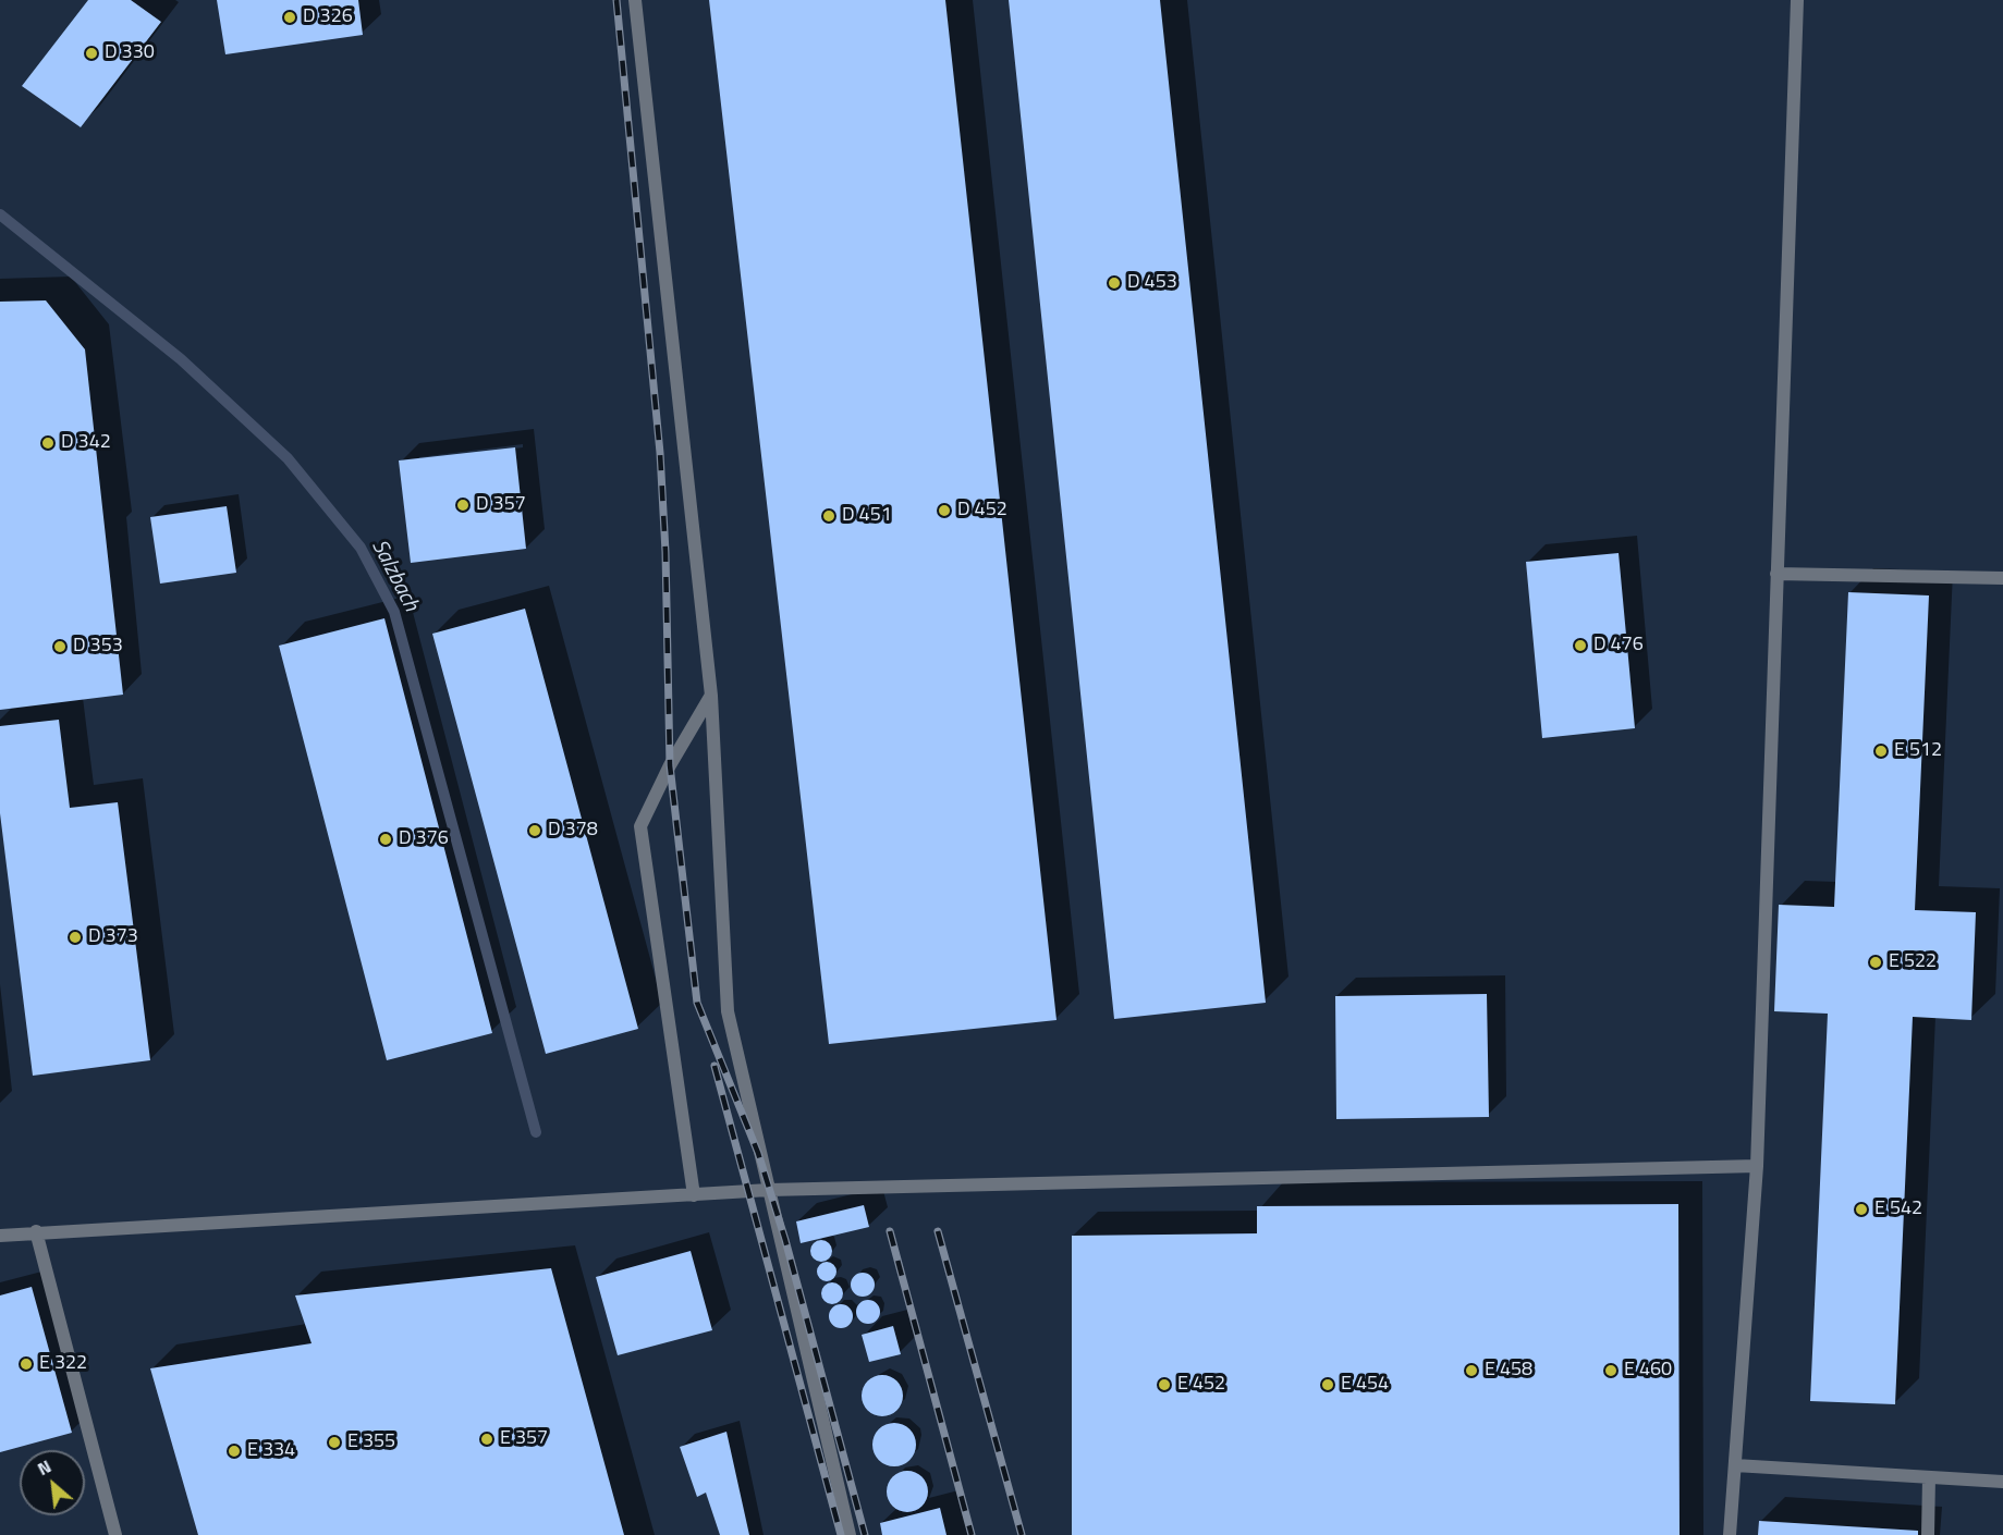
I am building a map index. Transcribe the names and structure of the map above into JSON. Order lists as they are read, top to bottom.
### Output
{
  "water": ["Salzbach"],
  "places": [
    "D 326",
    "D 330",
    "D 453",
    "D 342",
    "D 357",
    "D 452",
    "D 451",
    "D 476",
    "D 353",
    "E 512",
    "D 378",
    "D 376",
    "D 373",
    "E 522",
    "E 542",
    "E 322",
    "E 458",
    "E 460",
    "E 452",
    "E 454",
    "E 357",
    "E 355",
    "E 334"
  ],
  "north": "top left"
}
